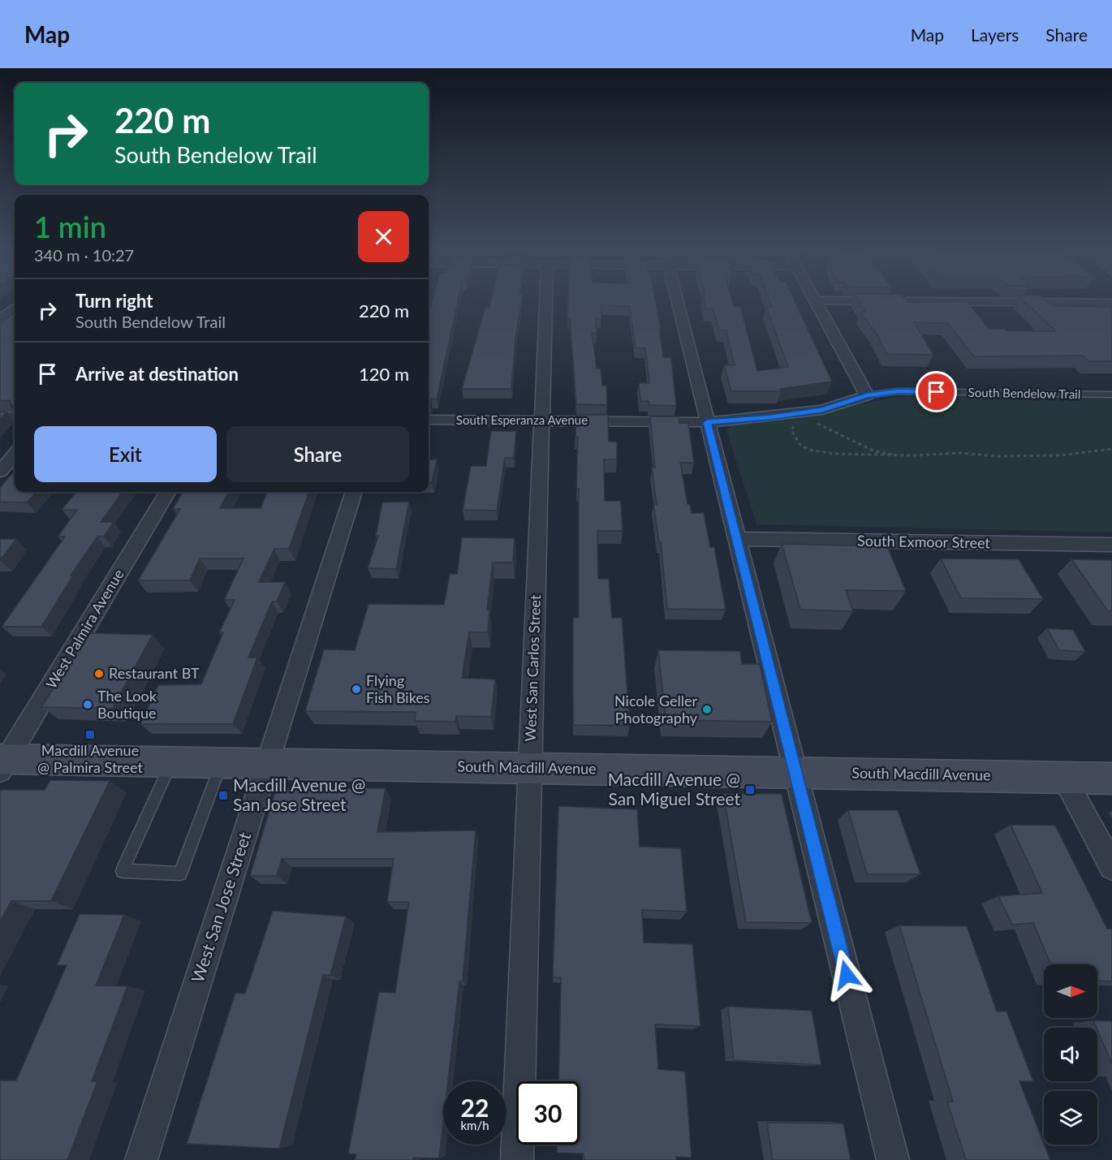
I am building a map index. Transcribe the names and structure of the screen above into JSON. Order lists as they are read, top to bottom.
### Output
{
  "streets": {
    "street": [
      "South Bendelow Trail",
      "South Esperanza Avenue",
      "South Exmoor Street",
      "West Palmira Avenue",
      "West San Carlos Street",
      "South Macdill Avenue",
      "West San Jose Street"
    ]
  },
  "crossings": [
    ["South Bendelow Trail", "South Esperanza Avenue"],
    ["South Esperanza Avenue", "West San Carlos Street"],
    ["West Palmira Avenue", "South Macdill Avenue"],
    ["West San Carlos Street", "South Macdill Avenue"],
    ["South Macdill Avenue", "West San Jose Street"]
  ],
  "places": {
    "other": [
      "Restaurant BT",
      "Flying Fish Bikes",
      "The Look Boutique",
      "Nicole Geller Photography"
    ],
    "transit": ["Macdill Avenue @ Palmira Street", "Macdill Avenue @ San Miguel Street", "Macdill Avenue @ San Jose Street"]
  },
  "north": "right",
  "page": {
    "header": "Map",
    "nav": ["Map", "Layers", "Share"],
    "turn": ["220 m", "South Bendelow Trail"],
    "heading": ["1 min", "340 m · 10:27"],
    "list": [
      {
        "name": "Turn right",
        "note": "South Bendelow Trail",
        "value": "220 m"
      },
      {
        "name": "Arrive at destination",
        "value": "120 m"
      }
    ],
    "buttons": ["Exit", "Share"],
    "speed": "22 km/h",
    "limit": "30"
  }
}
